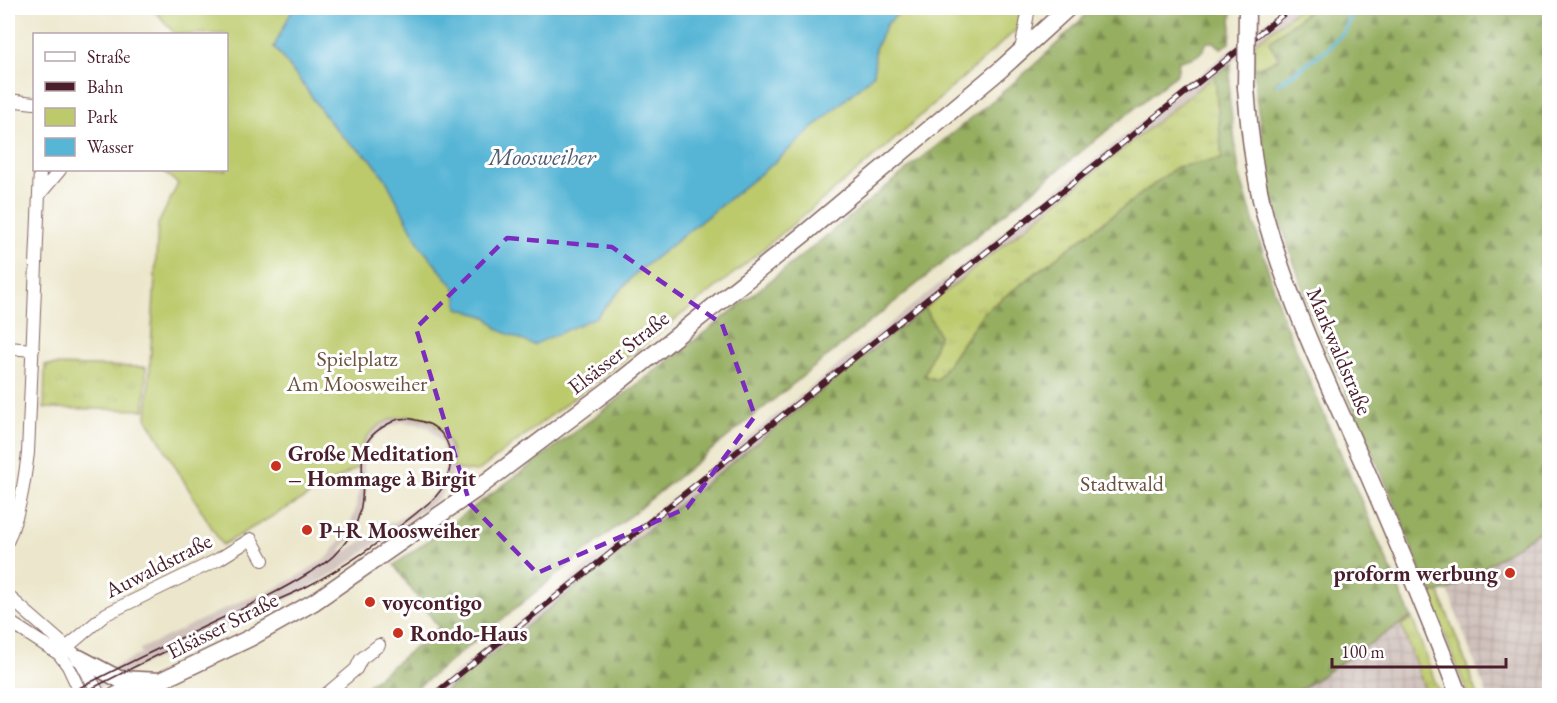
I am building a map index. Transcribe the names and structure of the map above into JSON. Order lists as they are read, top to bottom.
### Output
{
  "streets": {
    "main road": ["Markwaldstraße", "Elsässer Straße"],
    "street": ["Auwaldstraße"]
  },
  "water": ["Moosweiher"],
  "parks": ["Spielplatz Am Moosweiher", "Stadtwald"],
  "places": [
    "Große Meditation – Hommage à Birgit",
    "P+R Moosweiher",
    "proform werbung",
    "voycontigo",
    "Rondo-Haus"
  ],
  "legend": [
    "Straße",
    "Bahn",
    "Park",
    "Wasser"
  ],
  "scale_bar": "100 m"
}
